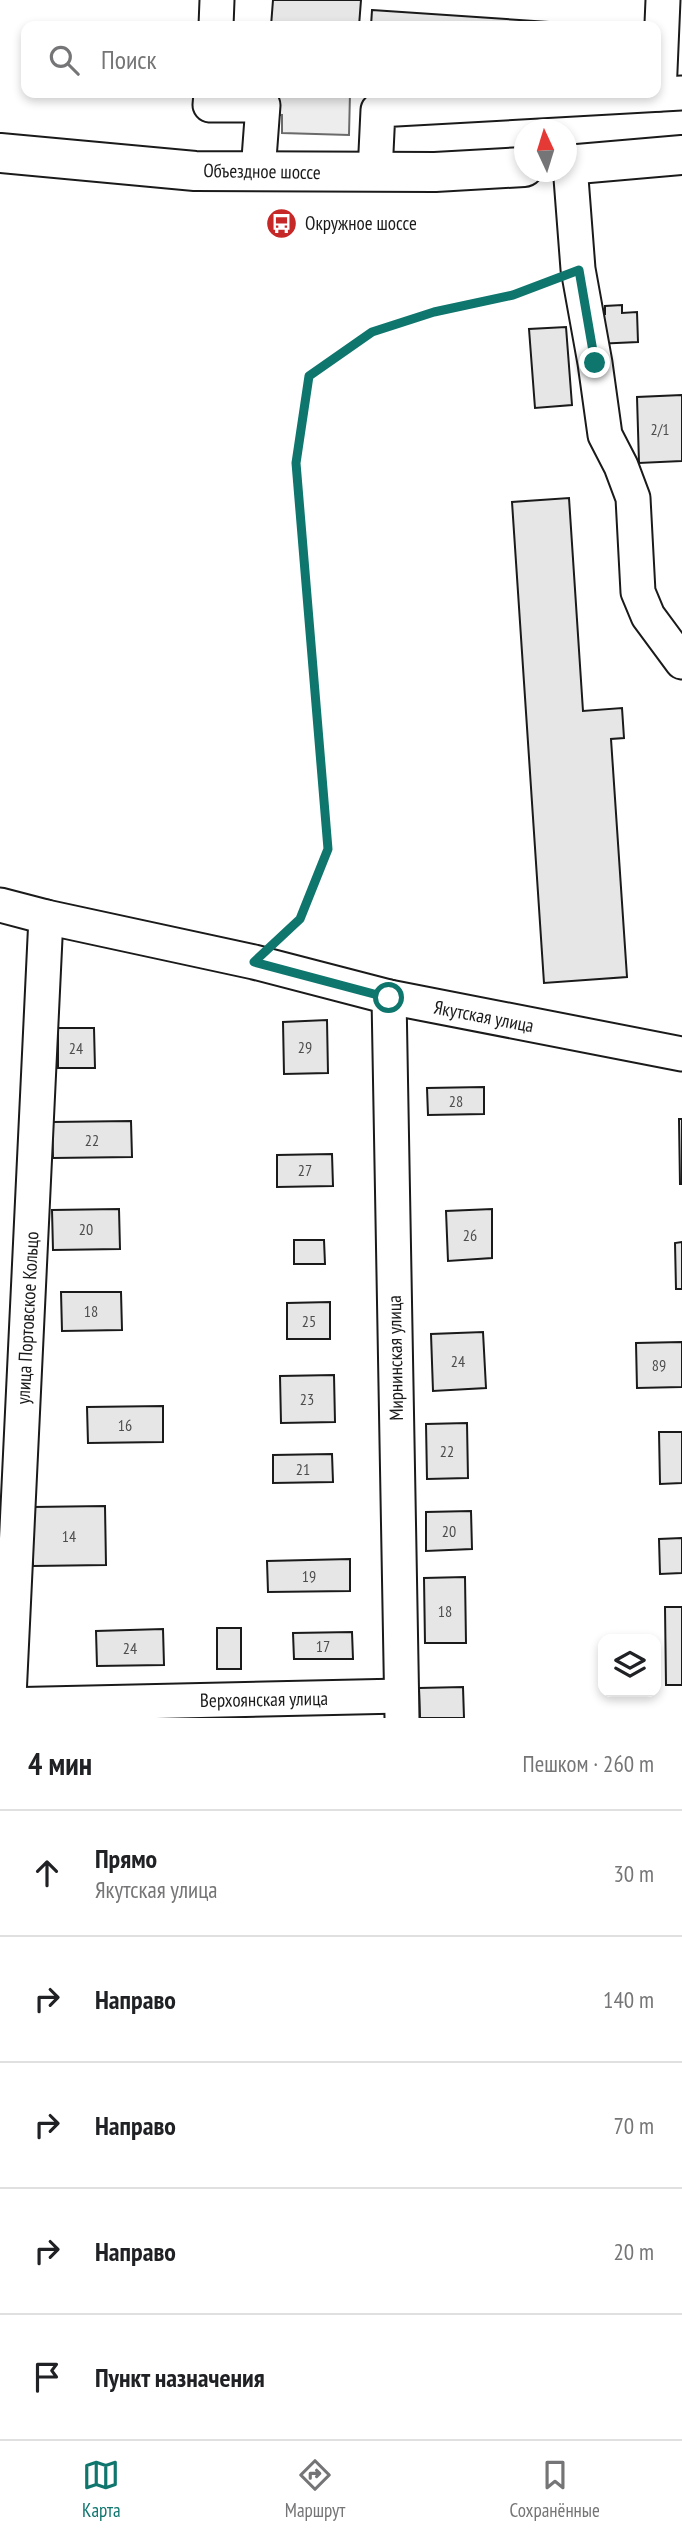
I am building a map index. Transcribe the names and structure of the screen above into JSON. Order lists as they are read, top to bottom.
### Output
{
  "streets": {
    "main road": ["Объездное шоссе"],
    "street": [
      "Якутская улица",
      "улица Портовское Кольцо",
      "Мирнинская улица",
      "Верхоянская улица"
    ]
  },
  "crossings": [
    ["Якутская улица", "улица Портовское Кольцо"],
    ["Якутская улица", "Мирнинская улица"],
    ["улица Портовское Кольцо", "Верхоянская улица"],
    ["Мирнинская улица", "Верхоянская улица"]
  ],
  "places": {
    "bus stop": ["Окружное шоссе"]
  },
  "house_numbers": [
    "2/1",
    "29",
    "24",
    "28",
    "22",
    "27",
    "20",
    "26",
    "18",
    "25",
    "24",
    "89",
    "23",
    "16",
    "22",
    "21",
    "20",
    "14",
    "19",
    "18",
    "17",
    "24"
  ],
  "north": "top",
  "page": {
    "search": "Поиск",
    "heading": ["4 мин", "Пешком · 260 m"],
    "list": [
      ["Прямо", "Якутская улица", "30 m"],
      ["Направо", "140 m"],
      ["Направо", "70 m"],
      ["Направо", "20 m"],
      "Пункт назначения"
    ],
    "nav": ["Карта", "Маршрут", "Сохранённые"]
  }
}
